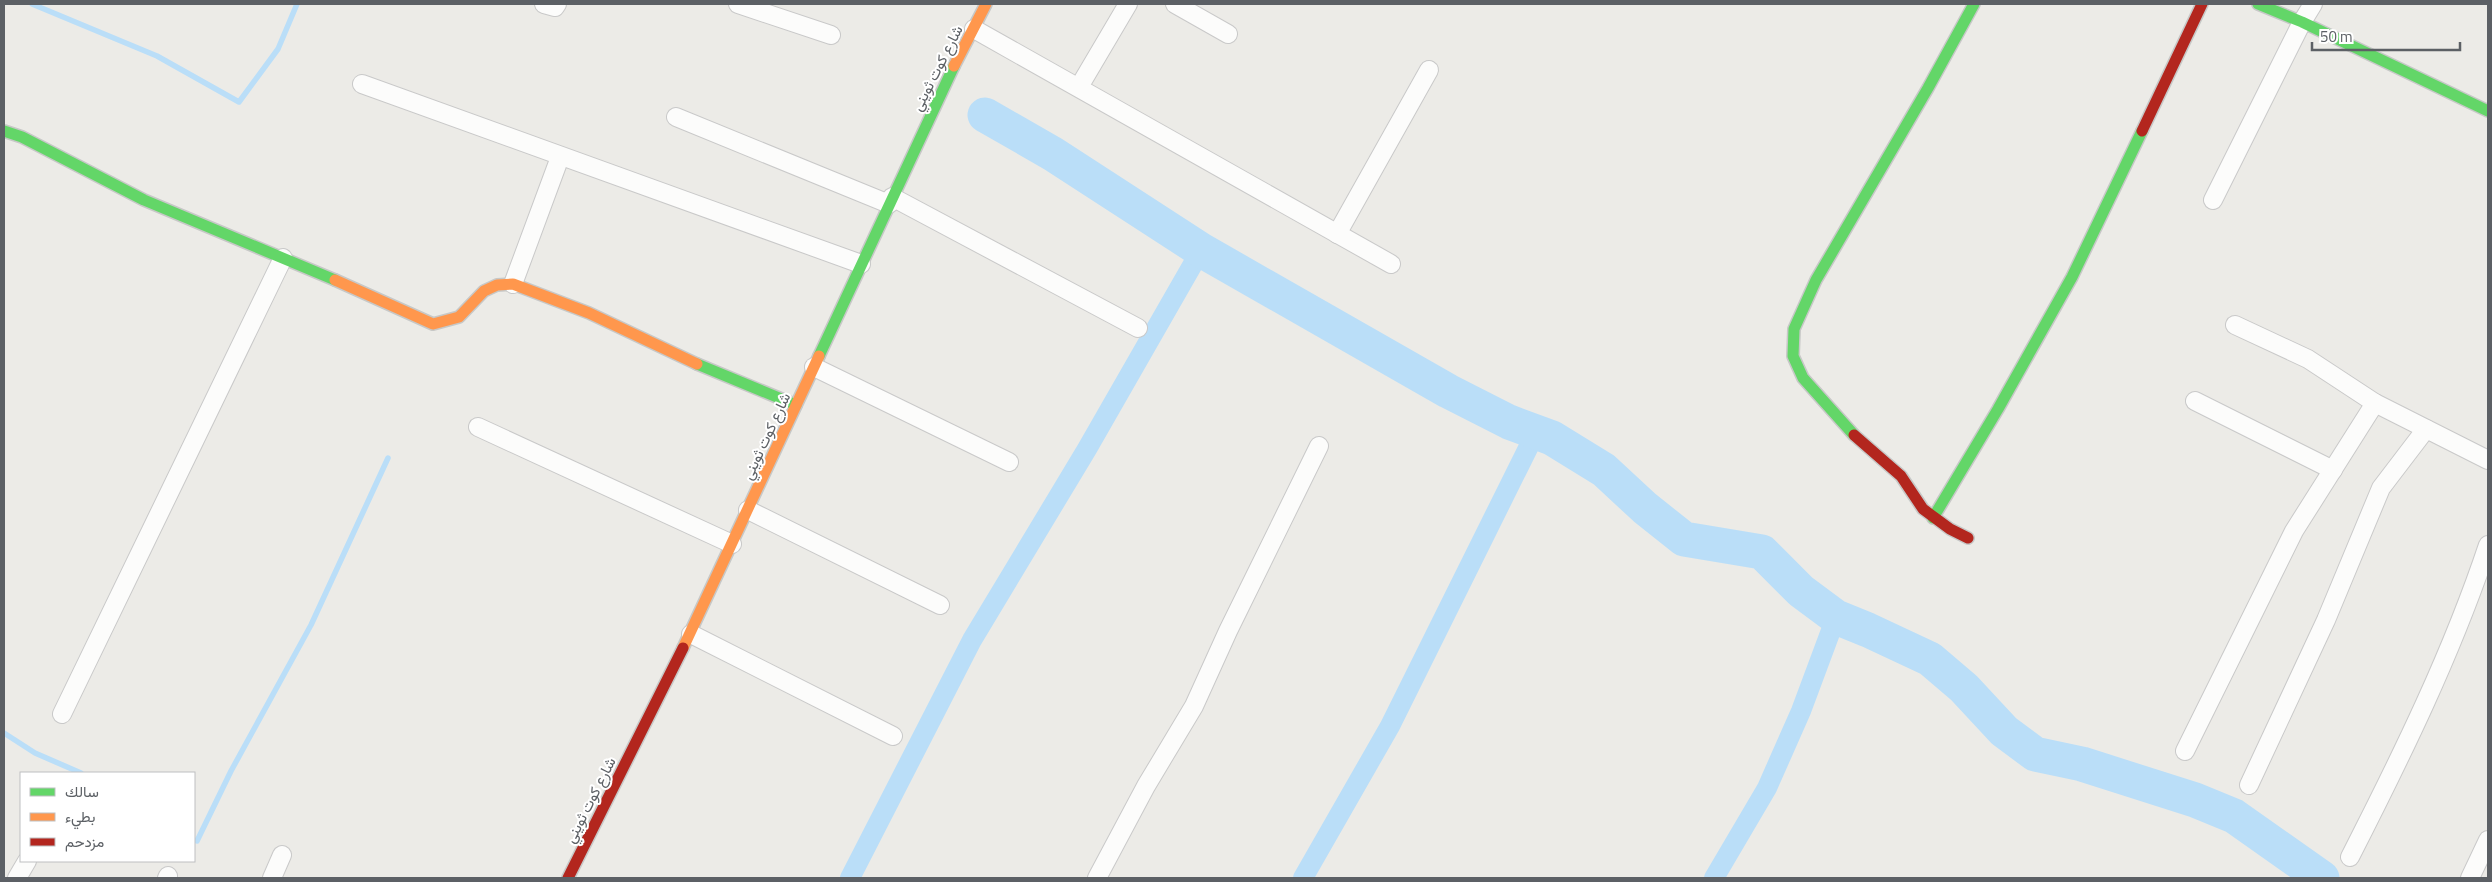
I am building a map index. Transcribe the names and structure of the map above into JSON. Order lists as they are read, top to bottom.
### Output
{
  "streets": {
    "street": ["شارع كوت ثويني"]
  },
  "legend": ["سالك", "بطيء", "مزدحم"],
  "scale_bar": "50 m"
}
